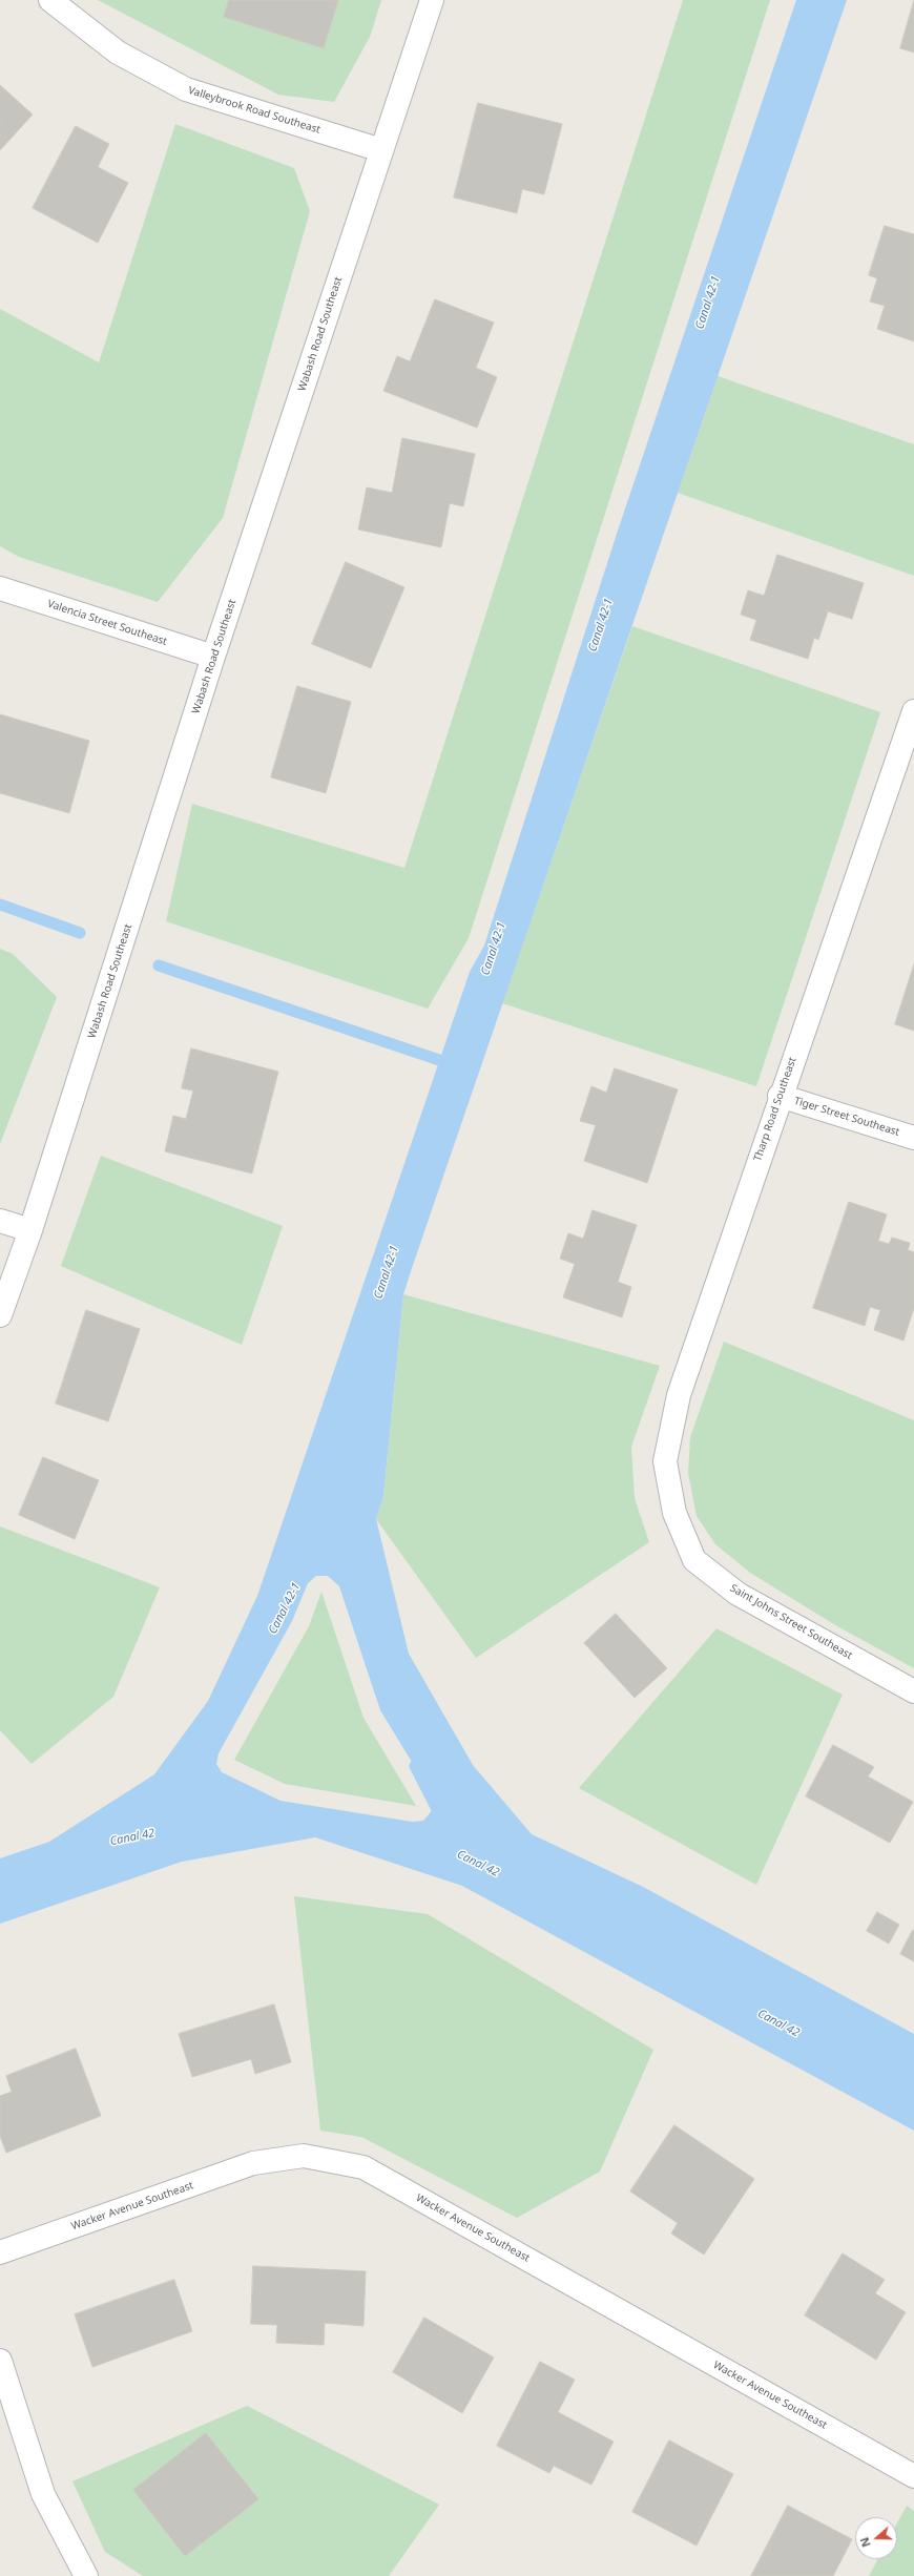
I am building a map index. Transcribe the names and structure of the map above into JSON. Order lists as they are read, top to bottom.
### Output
{
  "streets": {
    "street": [
      "Valleybrook Road Southeast",
      "Wabash Road Southeast",
      "Valencia Street Southeast",
      "Tharp Road Southeast",
      "Tiger Street Southeast",
      "Saint Johns Street Southeast",
      "Wacker Avenue Southeast"
    ]
  },
  "crossings": [
    ["Valleybrook Road Southeast", "Wabash Road Southeast"],
    ["Wabash Road Southeast", "Valencia Street Southeast"],
    ["Tharp Road Southeast", "Tiger Street Southeast"],
    ["Tharp Road Southeast", "Saint Johns Street Southeast"]
  ],
  "water": ["Canal 42-1", "Canal 42"],
  "north": "left"
}
